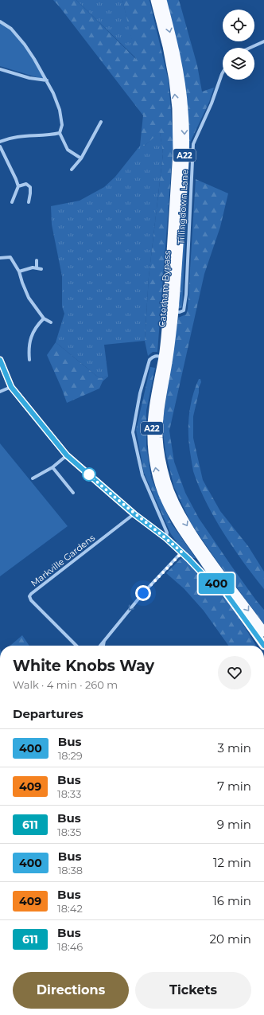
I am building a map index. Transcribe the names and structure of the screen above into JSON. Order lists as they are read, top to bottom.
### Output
{
  "streets": {
    "highway": ["A22", "Caterham Bypass"],
    "street": ["Tillingdown Lane", "Markville Gardens"]
  },
  "crossings": [
    ["A22", "Caterham Bypass"],
    ["Tillingdown Lane", "Caterham Bypass"]
  ],
  "lines": ["bus line 400"],
  "page": {
    "on_map": "400",
    "heading": [
      ["White Knobs Way", "Walk · 4 min · 260 m"],
      "Departures"
    ],
    "list": [
      {
        "mark": "400",
        "name": "Bus",
        "note": "18:29",
        "value": "3 min"
      },
      {
        "mark": "409",
        "name": "Bus",
        "note": "18:33",
        "value": "7 min"
      },
      {
        "mark": "611",
        "name": "Bus",
        "note": "18:35",
        "value": "9 min"
      },
      {
        "mark": "400",
        "name": "Bus",
        "note": "18:38",
        "value": "12 min"
      },
      {
        "mark": "409",
        "name": "Bus",
        "note": "18:42",
        "value": "16 min"
      },
      {
        "mark": "611",
        "name": "Bus",
        "note": "18:46",
        "value": "20 min"
      }
    ],
    "buttons": ["Directions", "Tickets"]
  }
}
